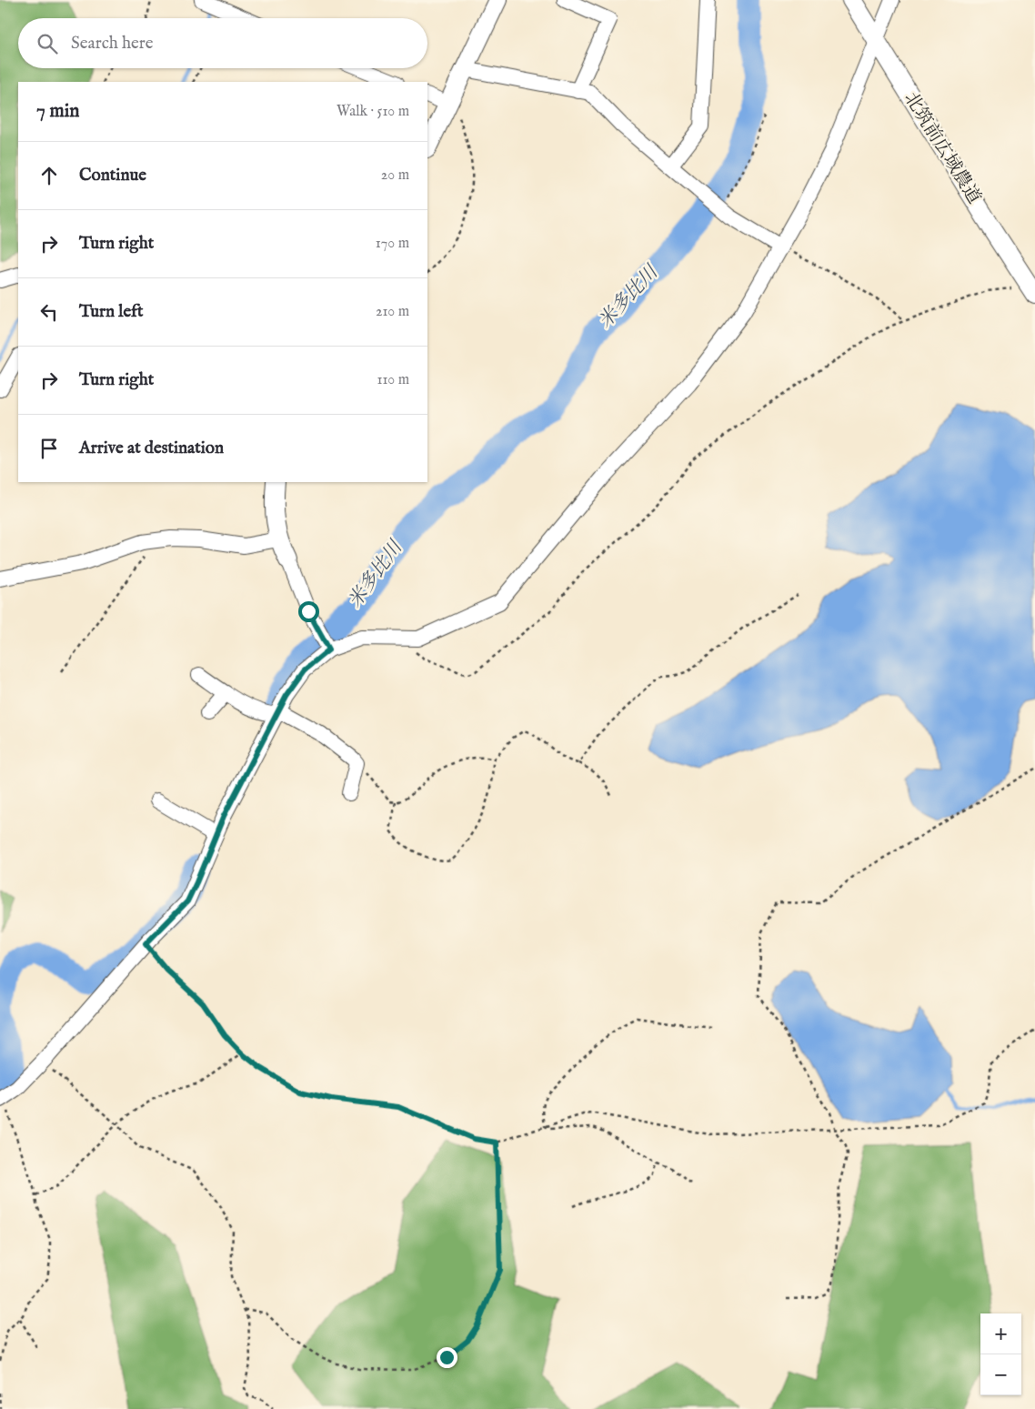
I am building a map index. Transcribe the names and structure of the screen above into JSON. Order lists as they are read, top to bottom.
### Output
{
  "streets": {
    "street": ["北筑前広域農道"]
  },
  "water": ["米多比川"],
  "page": {
    "search": "Search here",
    "heading": ["7 min", "Walk · 510 m"],
    "list": [
      ["Continue", "20 m"],
      ["Turn right", "170 m"],
      ["Turn left", "210 m"],
      ["Turn right", "110 m"],
      "Arrive at destination"
    ],
    "map_buttons": ["+", "−"]
  }
}
